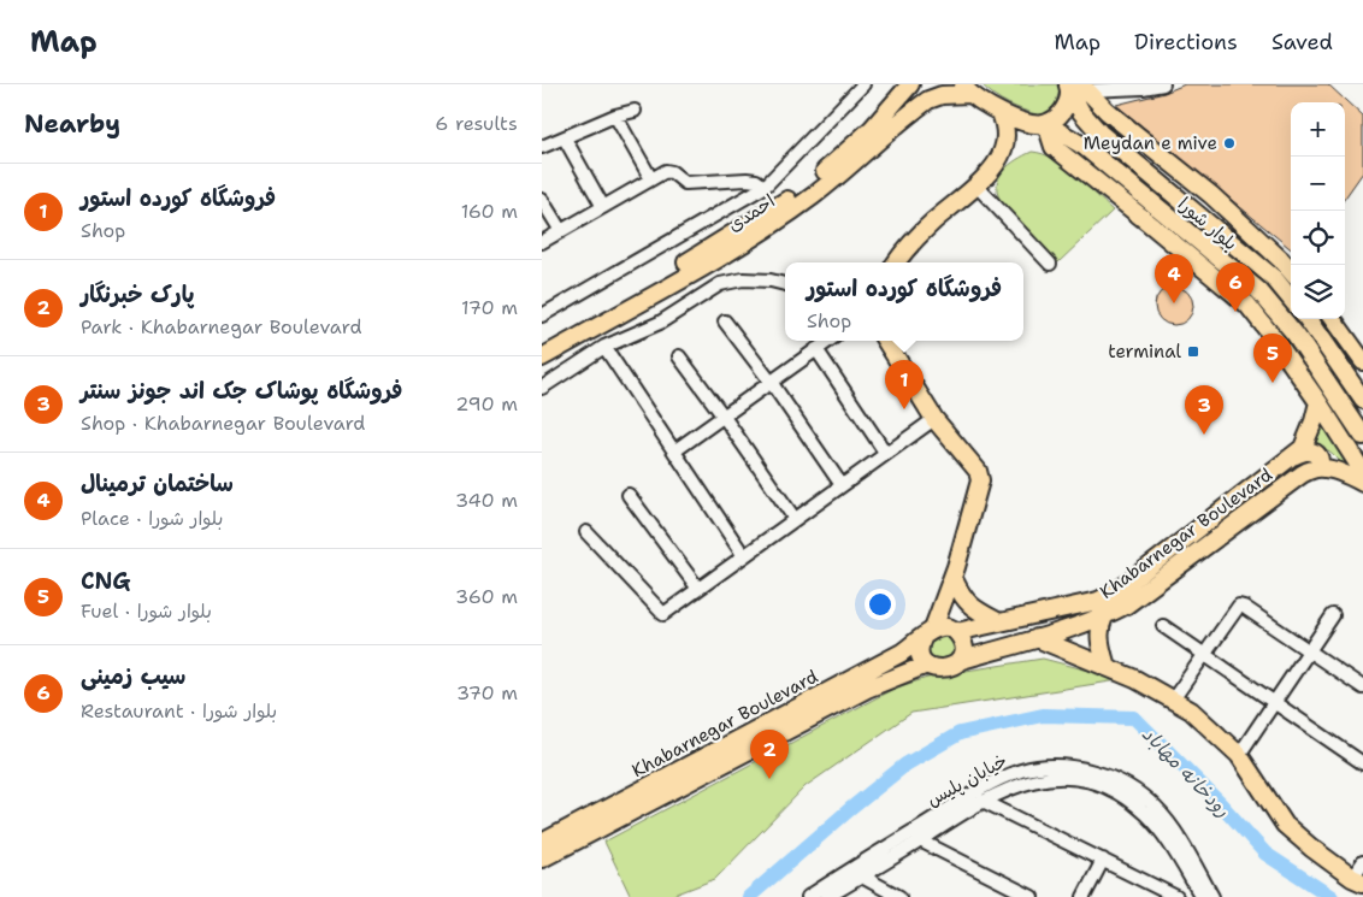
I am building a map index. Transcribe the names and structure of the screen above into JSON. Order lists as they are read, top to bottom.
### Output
{
  "streets": {
    "main road": ["احمدی", "بلوار شورا", "Khabarnegar Boulevard"],
    "street": ["خیابان پلیس"]
  },
  "water": ["رودخانه مهاباد"],
  "places": {
    "other": ["Meydan e mive"],
    "transit": ["terminal"]
  },
  "page": {
    "header": "Map",
    "nav": ["Map", "Directions", "Saved"],
    "heading": ["Nearby", "6 results"],
    "map_buttons": ["+", "−"],
    "list": [
      {
        "mark": "1",
        "name": "فروشگاه کورده استور",
        "note": "Shop",
        "value": "160 m"
      },
      {
        "mark": "2",
        "name": "پارک خبرنگار",
        "note": "Park · Khabarnegar Boulevard",
        "value": "170 m"
      },
      {
        "mark": "3",
        "name": "فروشگاه پوشاک جک اند جونز سنتر",
        "note": "Shop · Khabarnegar Boulevard",
        "value": "290 m"
      },
      {
        "mark": "4",
        "name": "ساختمان ترمینال",
        "note": "Place · بلوار شورا",
        "value": "340 m"
      },
      {
        "mark": "5",
        "name": "CNG",
        "note": "Fuel · بلوار شورا",
        "value": "360 m"
      },
      {
        "mark": "6",
        "name": "سیب زمینی",
        "note": "Restaurant · بلوار شورا",
        "value": "370 m"
      }
    ],
    "pins": [
      "4",
      "6",
      "5",
      "1",
      "3",
      "2"
    ],
    "popup": ["فروشگاه کورده استور", "Shop"]
  }
}
